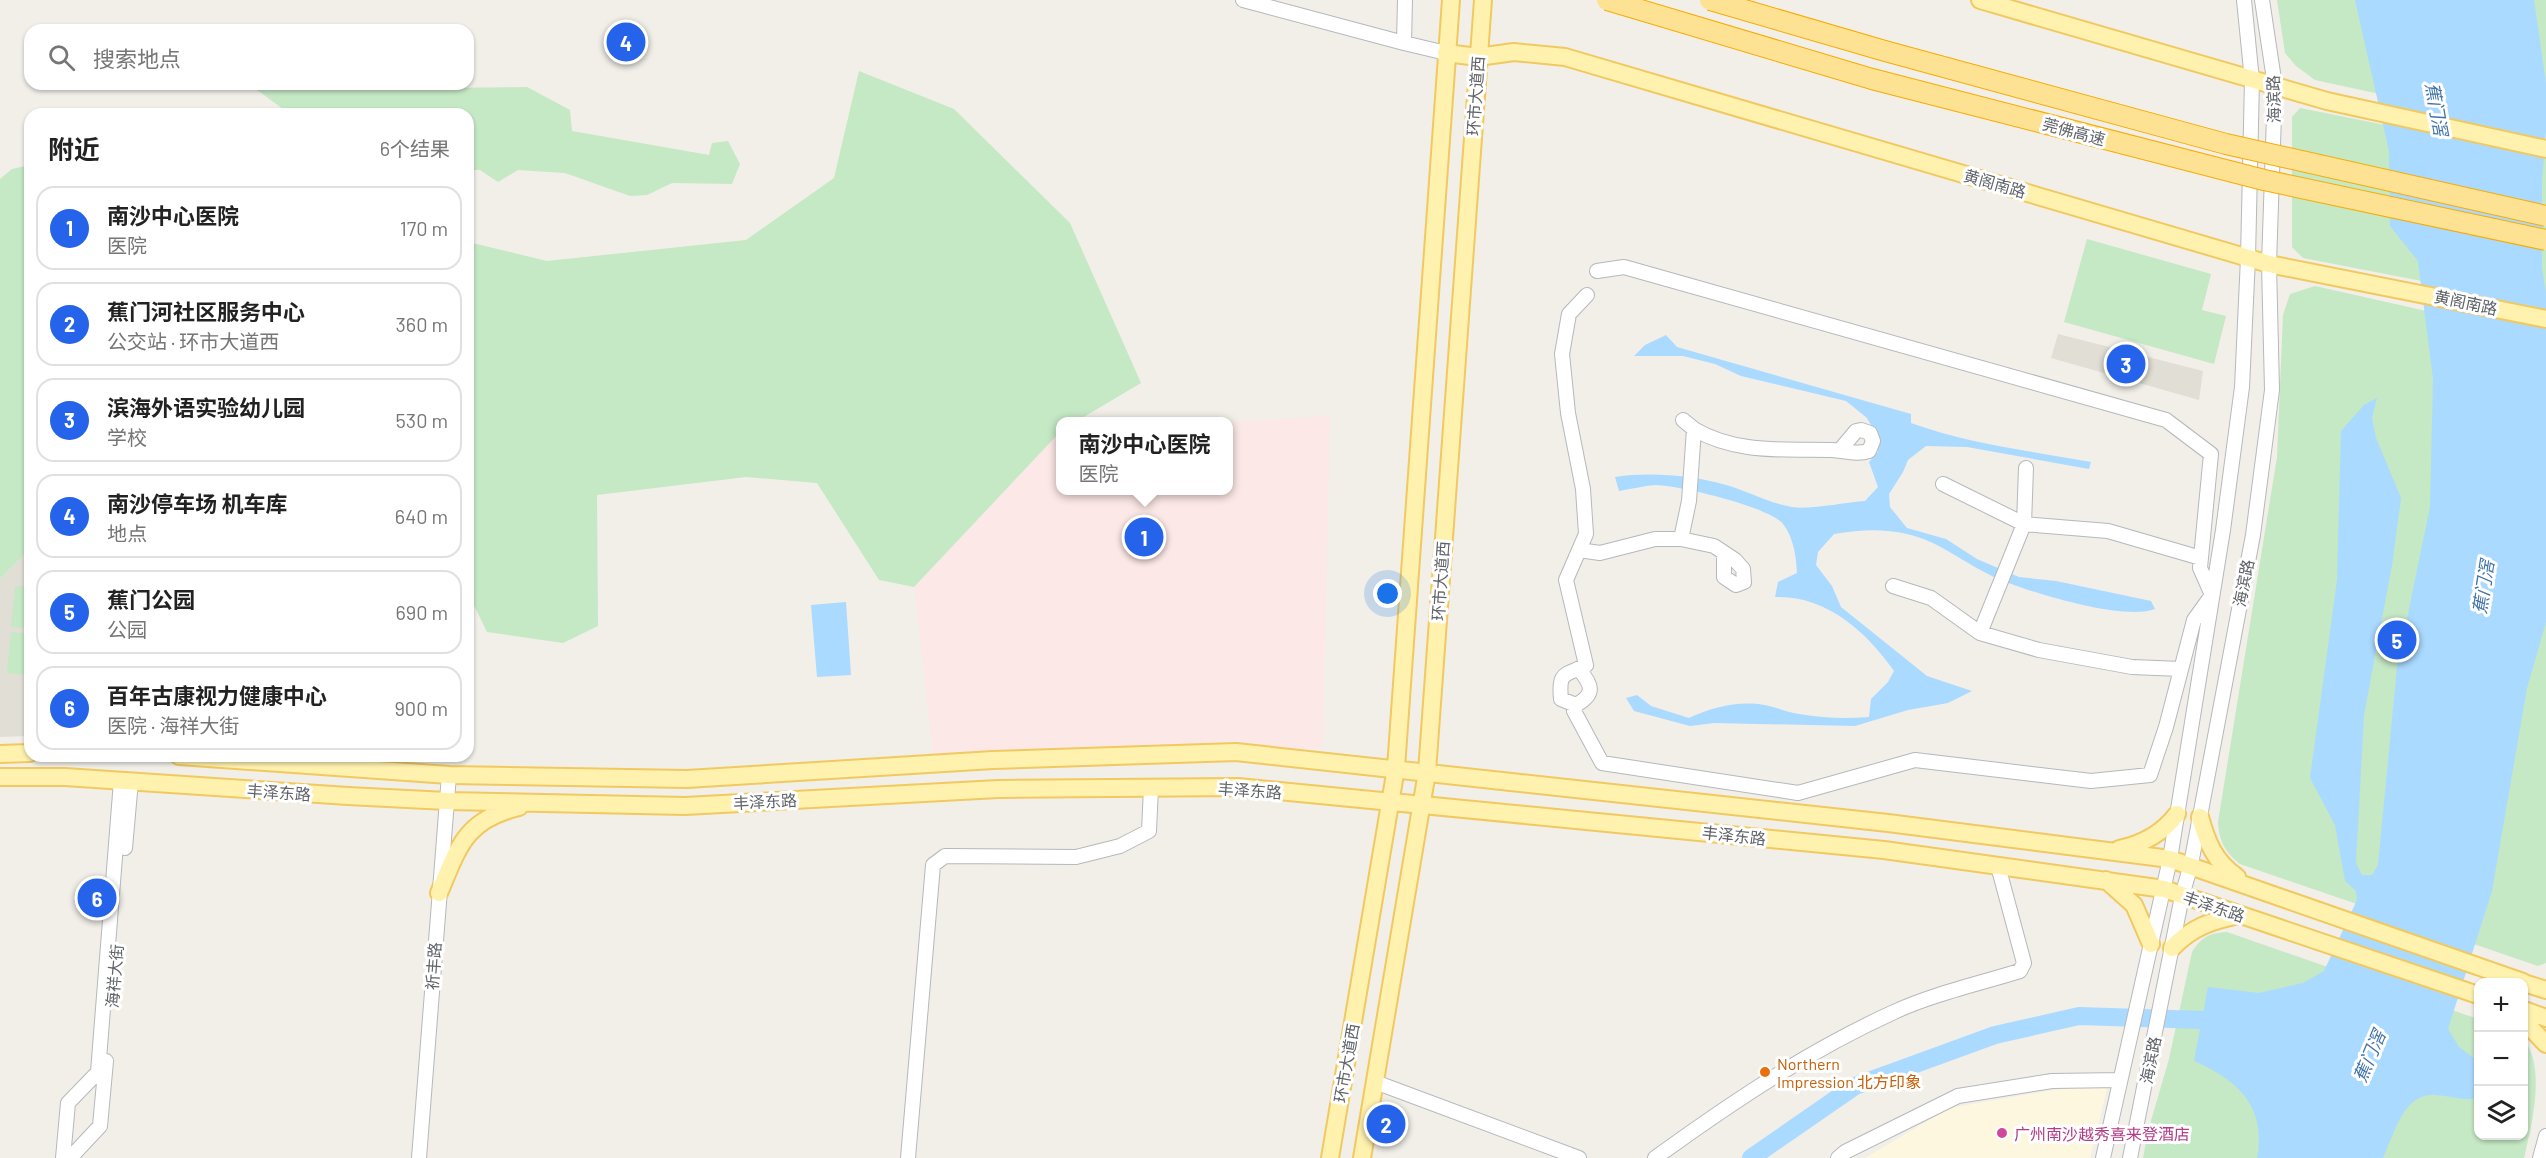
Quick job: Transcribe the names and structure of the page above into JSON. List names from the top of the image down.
{
  "streets": {
    "highway": ["莞佛高速"],
    "main road": ["环市大道西", "黄阁南路", "丰泽东路"],
    "street": ["海滨路", "祈丰路", "海祥大街"]
  },
  "crossings": [
    ["环市大道西", "黄阁南路"],
    ["环市大道西", "丰泽东路"],
    ["海滨路", "黄阁南路"],
    ["海滨路", "丰泽东路"],
    ["丰泽东路", "祈丰路"],
    ["丰泽东路", "海祥大街"]
  ],
  "water": ["蕉门滘"],
  "places": ["Northern Impression 北方印象", "广州南沙越秀喜来登酒店"],
  "page": {
    "pins": [
      "4",
      "3",
      "1",
      "5",
      "6",
      "2"
    ],
    "search": "搜索地点",
    "heading": ["附近", "6个结果"],
    "list": [
      {
        "mark": "1",
        "name": "南沙中心医院",
        "note": "医院",
        "value": "170 m"
      },
      {
        "mark": "2",
        "name": "蕉门河社区服务中心",
        "note": "公交站 · 环市大道西",
        "value": "360 m"
      },
      {
        "mark": "3",
        "name": "滨海外语实验幼儿园",
        "note": "学校",
        "value": "530 m"
      },
      {
        "mark": "4",
        "name": "南沙停车场 机车库",
        "note": "地点",
        "value": "640 m"
      },
      {
        "mark": "5",
        "name": "蕉门公园",
        "note": "公园",
        "value": "690 m"
      },
      {
        "mark": "6",
        "name": "百年古康视力健康中心",
        "note": "医院 · 海祥大街",
        "value": "900 m"
      }
    ],
    "popup": ["南沙中心医院", "医院"],
    "map_buttons": ["+", "−"]
  }
}
